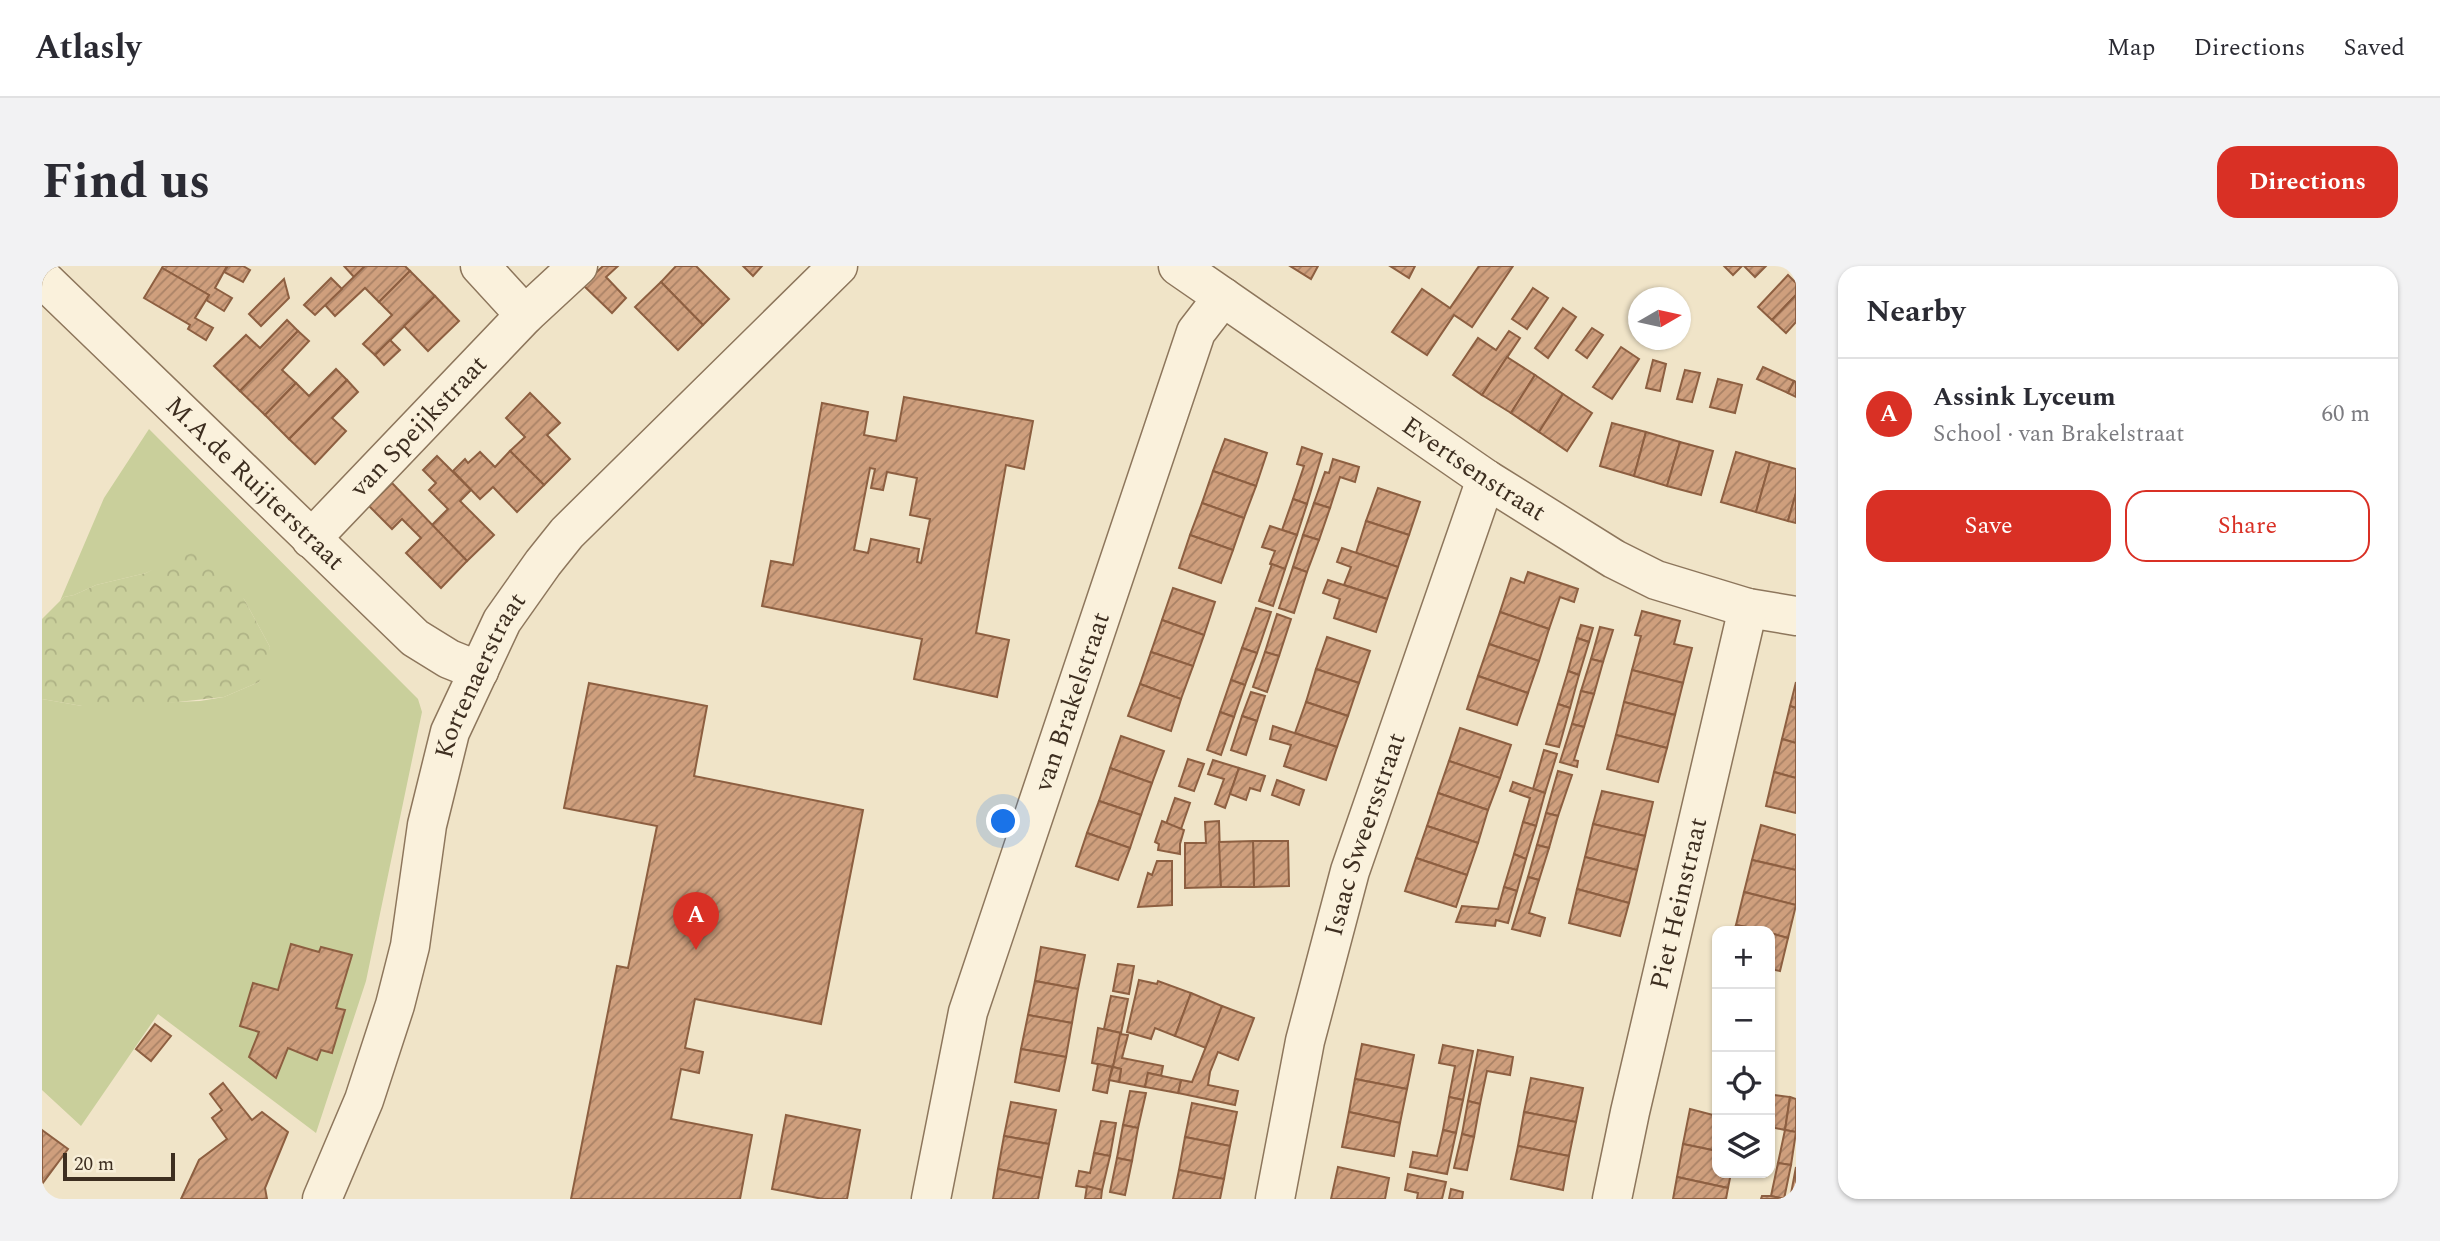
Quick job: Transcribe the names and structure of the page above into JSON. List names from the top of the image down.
{
  "streets": {
    "street": [
      "van Speijkstraat",
      "Evertsenstraat",
      "M.A.de Ruijterstraat",
      "Kortenaerstraat",
      "van Brakelstraat",
      "Isaac Sweersstraat",
      "Piet Heinstraat"
    ]
  },
  "crossings": [
    ["van Speijkstraat", "M.A.de Ruijterstraat"],
    ["Evertsenstraat", "van Brakelstraat"],
    ["Evertsenstraat", "Isaac Sweersstraat"],
    ["Evertsenstraat", "Piet Heinstraat"],
    ["M.A.de Ruijterstraat", "Kortenaerstraat"]
  ],
  "scale_bar": "20 m",
  "north": "right",
  "page": {
    "header": "Atlasly",
    "nav": ["Map", "Directions", "Saved"],
    "title": "Find us",
    "buttons": [
      "Directions",
      ["Save", "Share"]
    ],
    "heading": "Nearby",
    "list": [
      {
        "mark": "A",
        "name": "Assink Lyceum",
        "note": "School · van Brakelstraat",
        "value": "60 m"
      }
    ],
    "pins": "A",
    "map_buttons": ["+", "−"],
    "scale": "20 m"
  }
}
